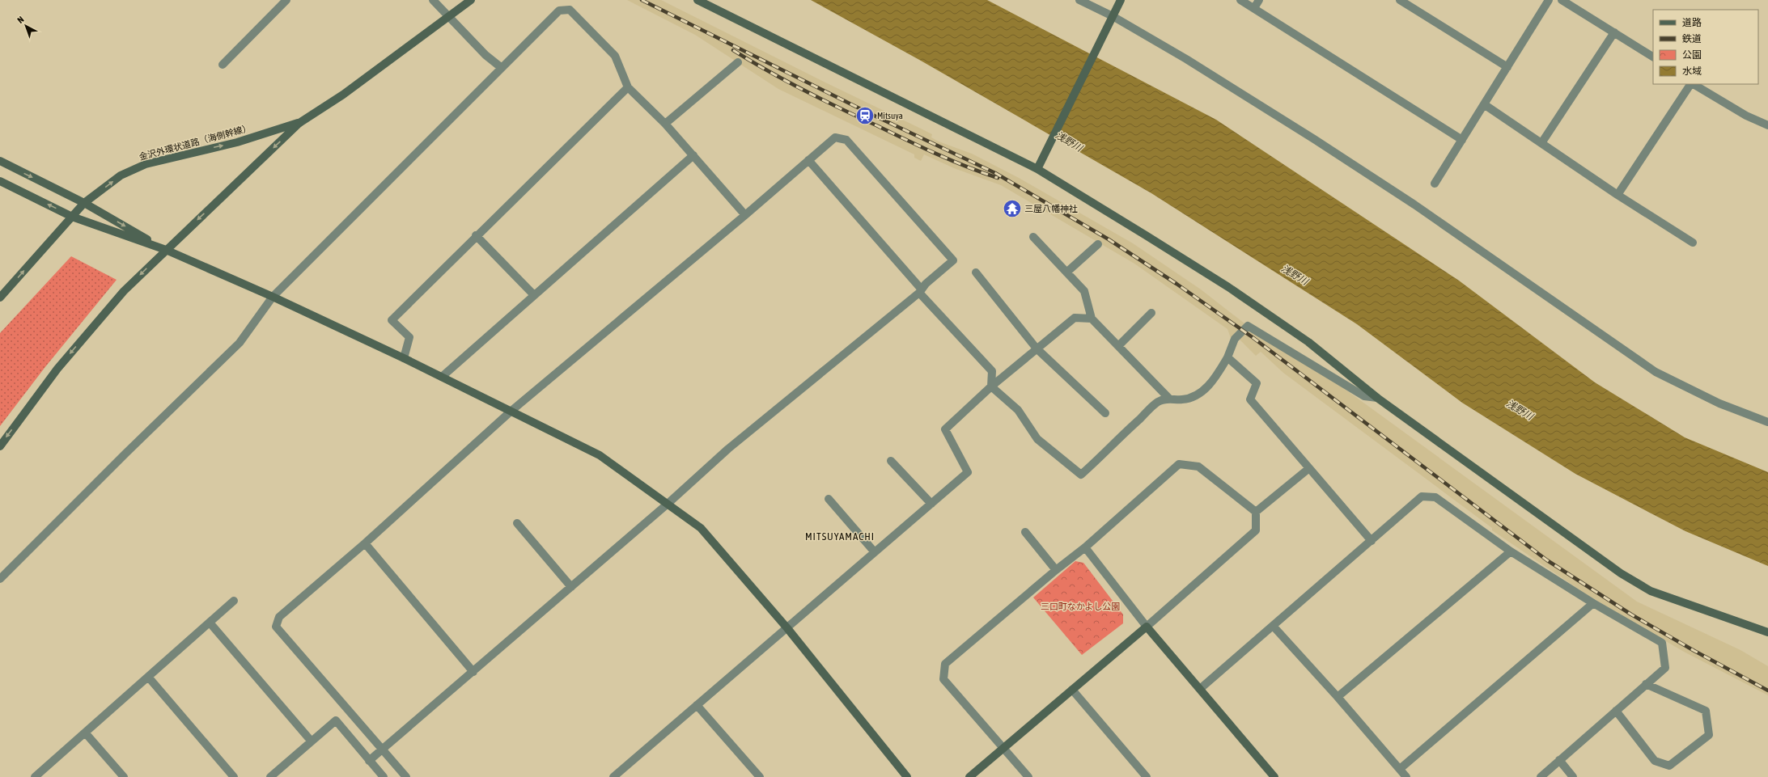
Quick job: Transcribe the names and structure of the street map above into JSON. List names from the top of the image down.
{
  "streets": {
    "street": ["金沢外環状道路（海側幹線）"]
  },
  "districts": ["MITSUYAMACHI"],
  "water": ["浅野川"],
  "parks": ["三口町なかよし公園"],
  "places": {
    "station": ["Mitsuya"],
    "temple": ["三屋八幡神社"]
  },
  "legend": [
    "道路",
    "鉄道",
    "公園",
    "水域"
  ],
  "north": "top left"
}
